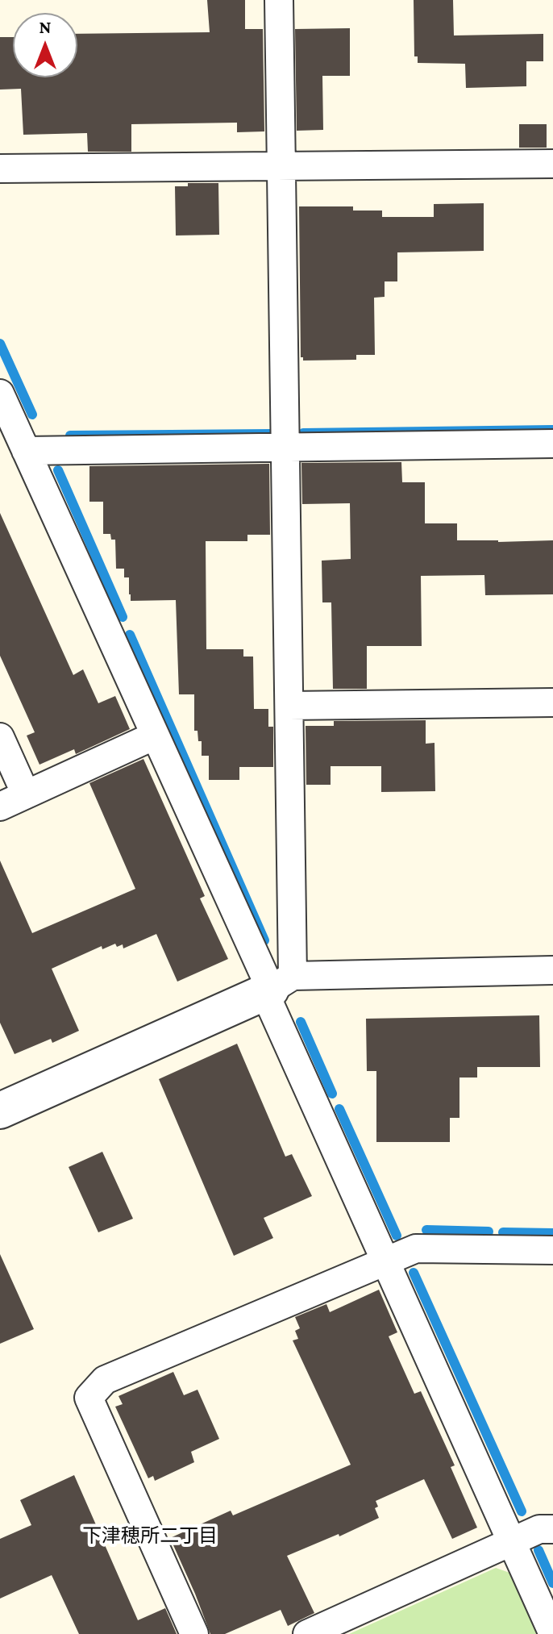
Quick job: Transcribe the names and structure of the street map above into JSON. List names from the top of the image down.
{
  "districts": ["下津穂所二丁目"],
  "north": "top"
}
